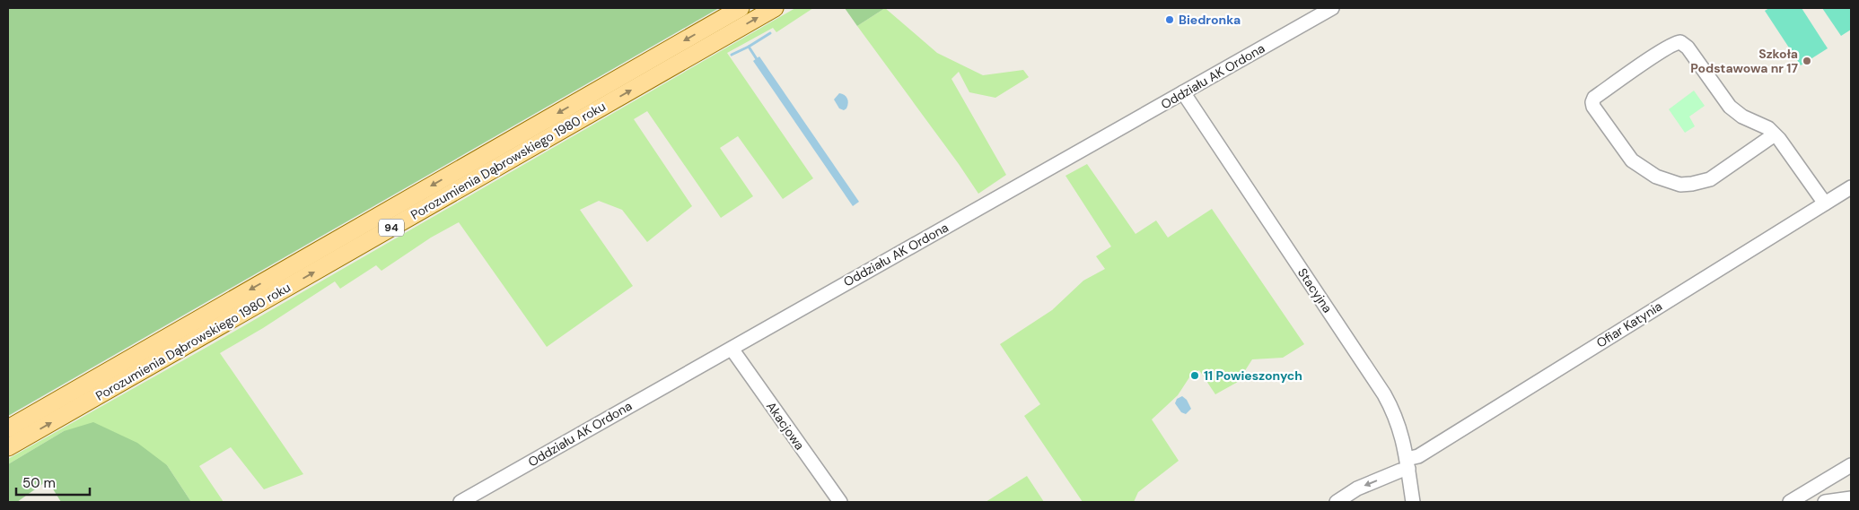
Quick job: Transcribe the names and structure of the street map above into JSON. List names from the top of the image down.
{
  "streets": {
    "main road": ["Porozumienia Dąbrowskiego 1980 roku", "94"],
    "street": [
      "Oddziału AK Ordona",
      "Stacyjna",
      "Ofiar Katynia",
      "Akacjowa"
    ]
  },
  "crossings": [
    ["Oddziału AK Ordona", "Stacyjna"],
    ["Oddziału AK Ordona", "Akacjowa"],
    ["Stacyjna", "Ofiar Katynia"]
  ],
  "places": ["Biedronka", "Szkoła Podstawowa nr 17", "11 Powieszonych"],
  "scale_bar": "50 m"
}
